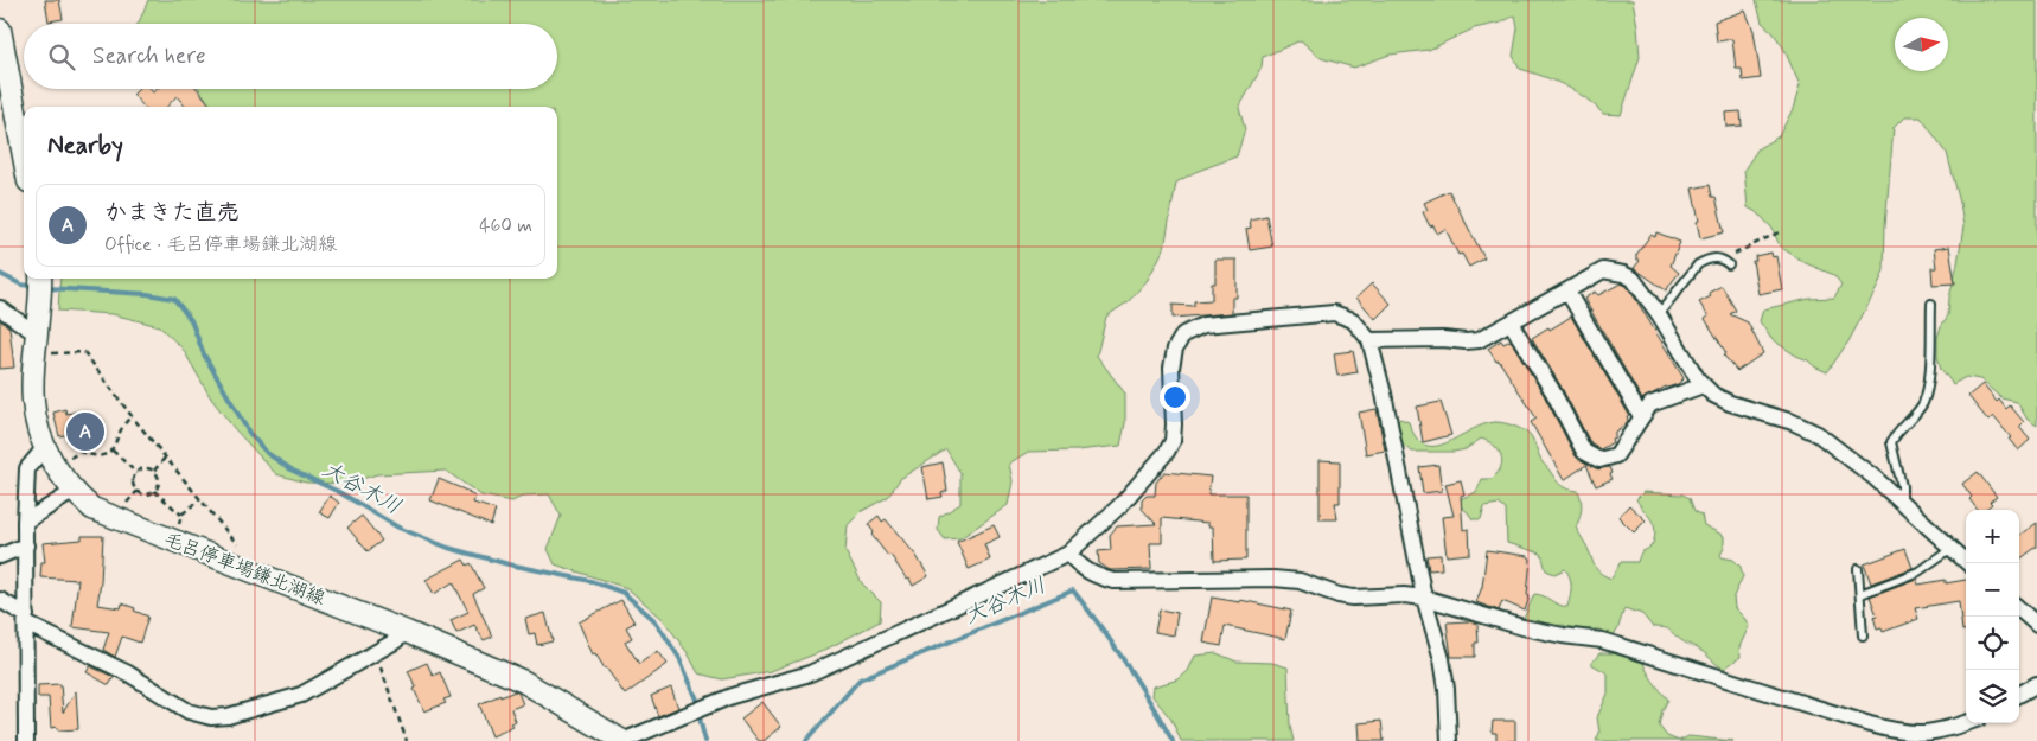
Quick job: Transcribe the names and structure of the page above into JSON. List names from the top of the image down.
{
  "streets": {
    "main road": ["毛呂停車場鎌北湖線"]
  },
  "water": ["大谷木川"],
  "north": "right",
  "page": {
    "search": "Search here",
    "heading": "Nearby",
    "list": [
      {
        "mark": "A",
        "name": "かまきた直売",
        "note": "Office · 毛呂停車場鎌北湖線",
        "value": "460 m"
      }
    ],
    "pins": "A",
    "map_buttons": ["+", "−"]
  }
}
